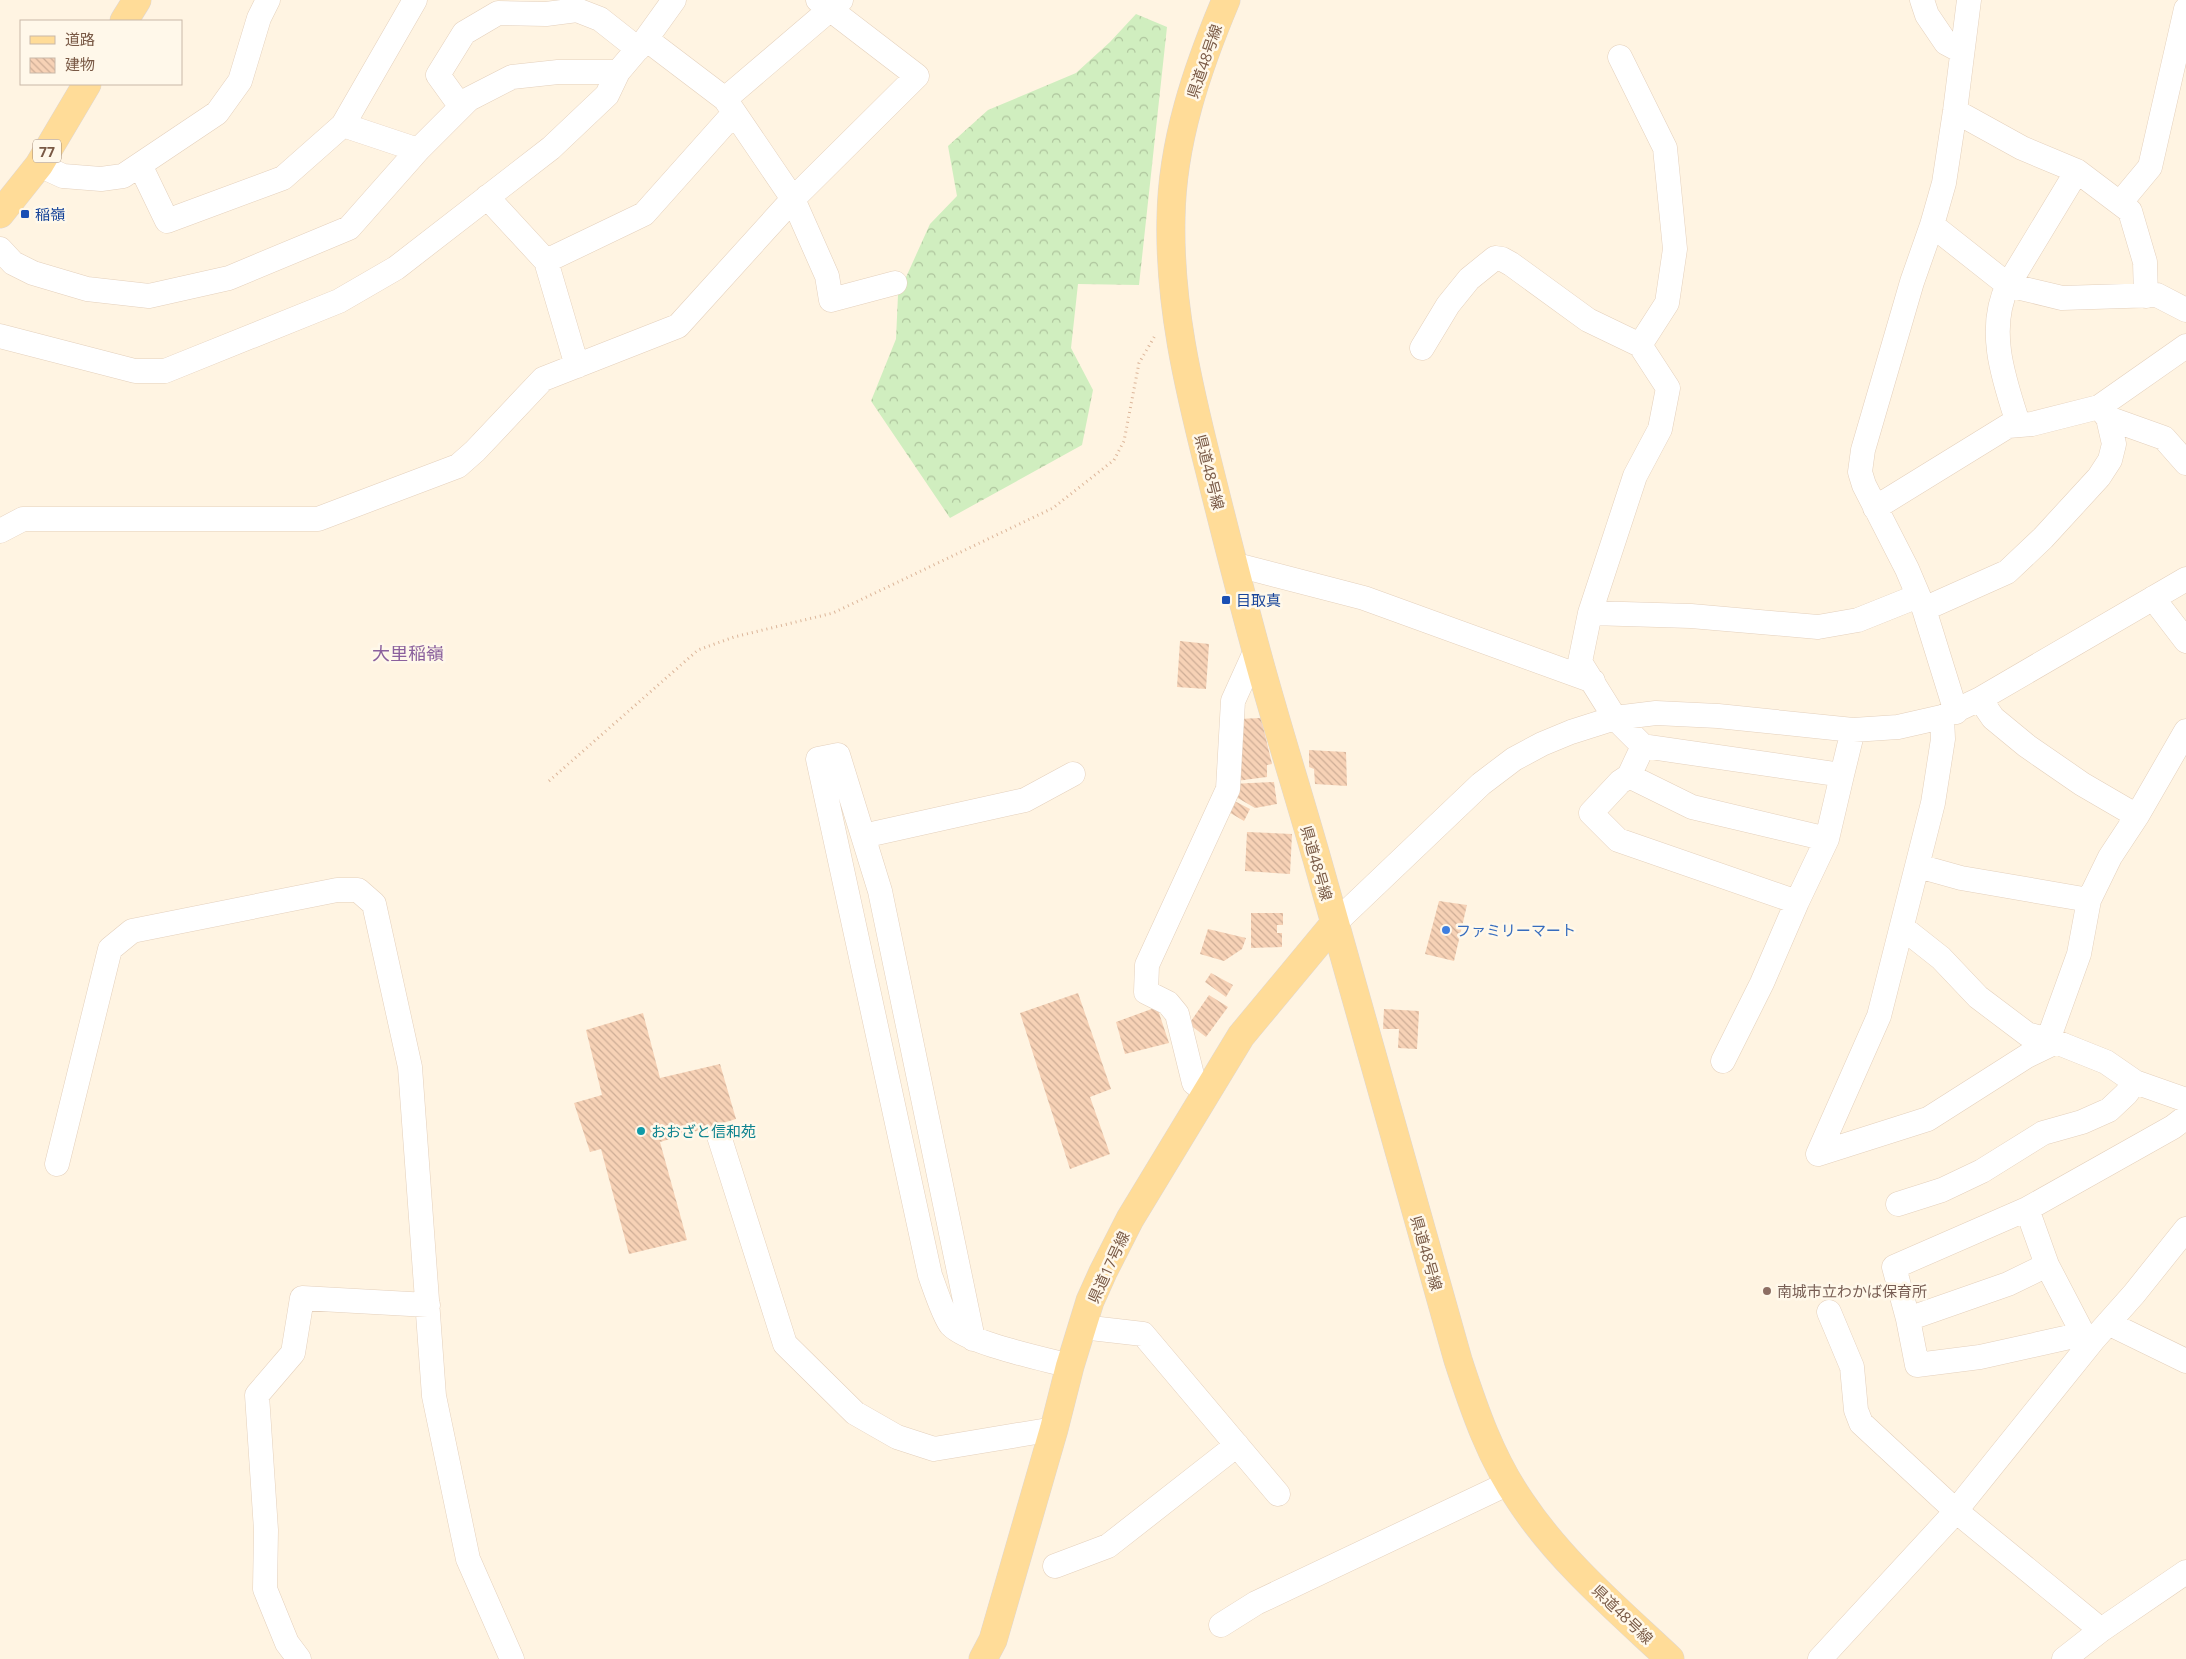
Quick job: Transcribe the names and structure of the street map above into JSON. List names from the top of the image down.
{
  "streets": {
    "main road": ["県道48号線", "77", "県道17号線"]
  },
  "crossings": [
    ["県道48号線", "県道17号線"]
  ],
  "districts": ["大里稲嶺"],
  "places": {
    "transit": ["稲嶺", "目取真"],
    "other": ["ファミリーマート", "おおざと信和苑", "南城市立わかば保育所"]
  },
  "legend": ["道路", "建物"]
}
